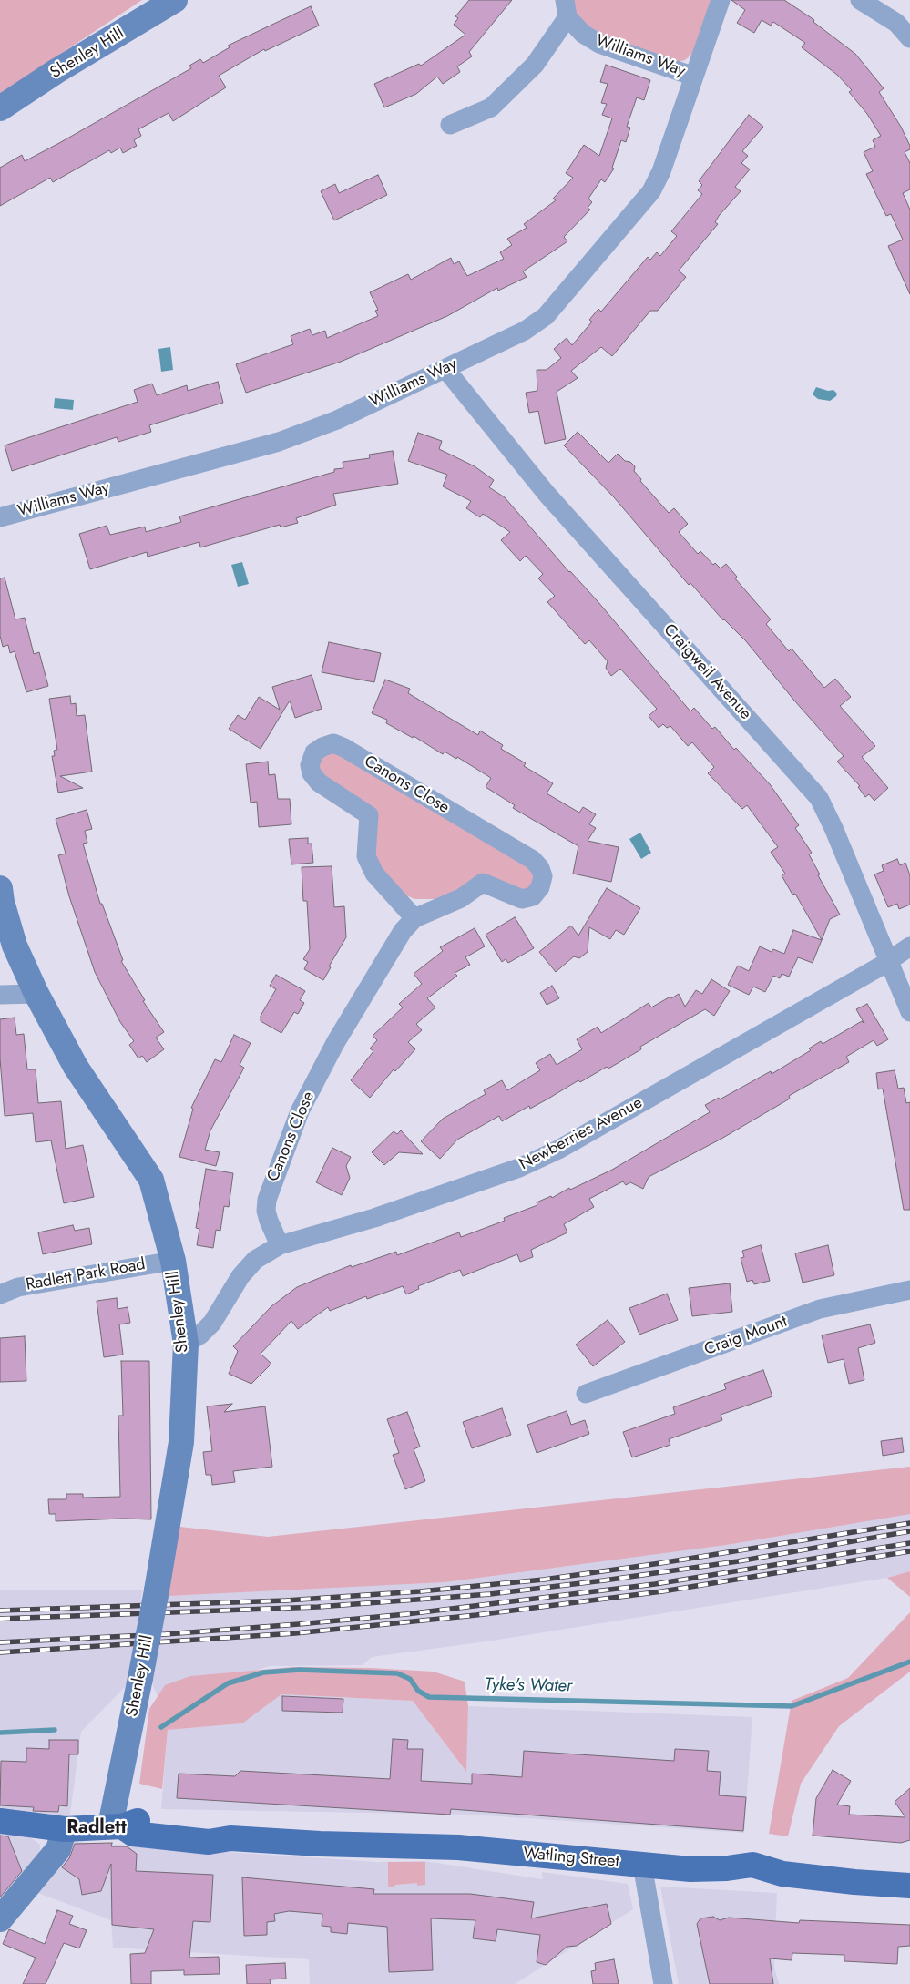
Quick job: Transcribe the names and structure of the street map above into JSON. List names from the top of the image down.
{
  "streets": {
    "main road": ["Watling Street"],
    "street": [
      "Shenley Hill",
      "Williams Way",
      "Craigweil Avenue",
      "Canons Close",
      "Newberries Avenue",
      "Radlett Park Road",
      "Craig Mount"
    ]
  },
  "crossings": [
    ["Shenley Hill", "Newberries Avenue"],
    ["Shenley Hill", "Radlett Park Road"],
    ["Shenley Hill", "Watling Street"],
    ["Williams Way", "Craigweil Avenue"],
    ["Craigweil Avenue", "Newberries Avenue"],
    ["Canons Close", "Newberries Avenue"]
  ],
  "districts": ["Radlett"],
  "water": ["Tyke's Water"]
}
